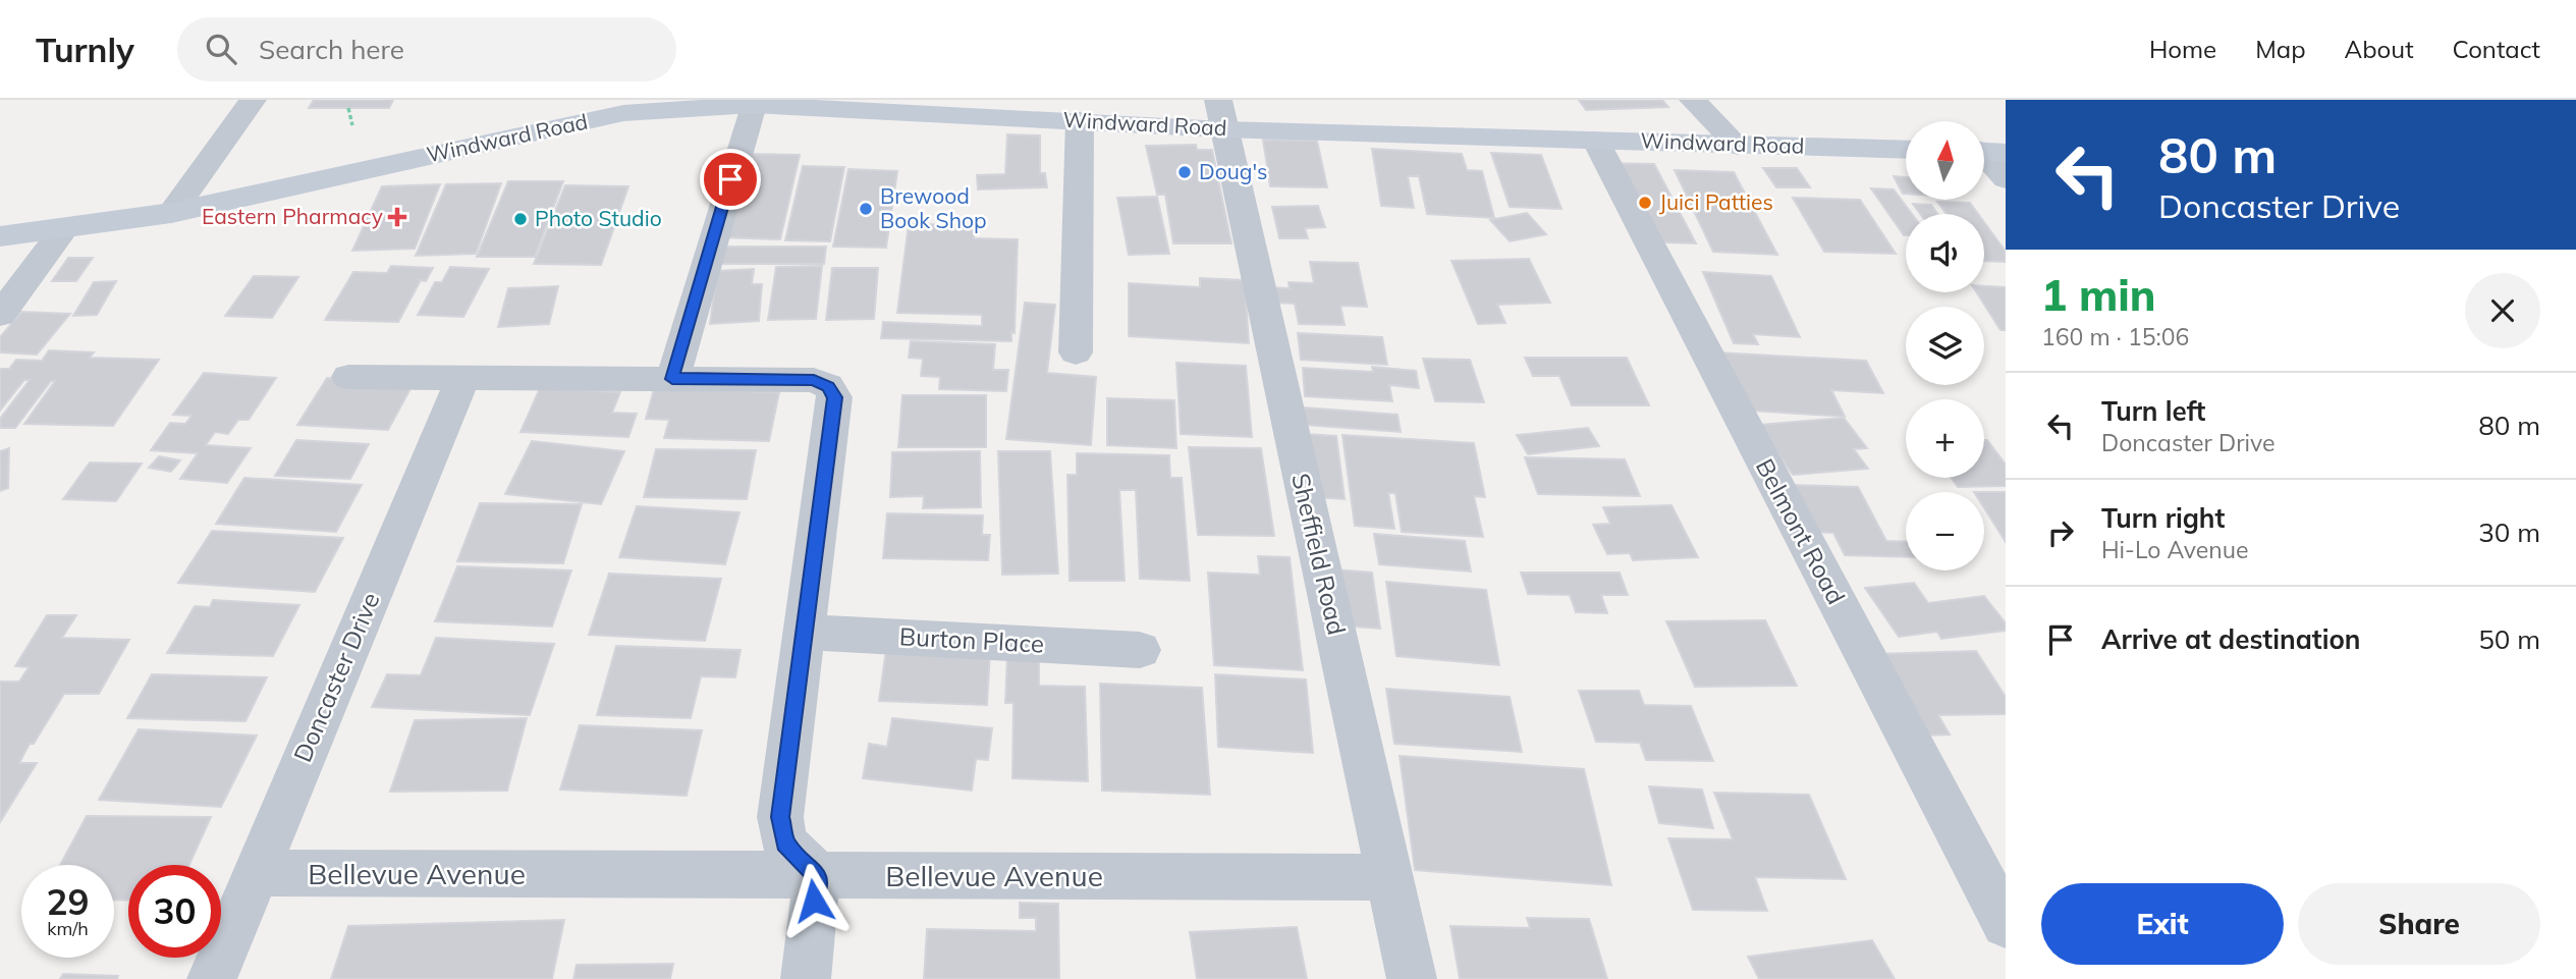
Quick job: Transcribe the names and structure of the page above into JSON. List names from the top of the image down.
{
  "streets": {
    "main road": ["Windward Road"],
    "street": [
      "Belmont Road",
      "Sheffield Road",
      "Burton Place",
      "Doncaster Drive",
      "Bellevue Avenue"
    ]
  },
  "crossings": [
    ["Windward Road", "Belmont Road"],
    ["Windward Road", "Sheffield Road"],
    ["Sheffield Road", "Bellevue Avenue"],
    ["Doncaster Drive", "Bellevue Avenue"]
  ],
  "places": {
    "other": [
      "Doug's",
      "Juici Patties",
      "Brewood Book Shop",
      "Photo Studio"
    ],
    "health": ["Eastern Pharmacy"]
  },
  "north": "top",
  "page": {
    "header": "Turnly",
    "search": "Search here",
    "nav": [
      "Home",
      "Map",
      "About",
      "Contact"
    ],
    "turn": ["80 m", "Doncaster Drive"],
    "map_buttons": ["+", "−"],
    "heading": ["1 min", "160 m · 15:06"],
    "list": [
      {
        "name": "Turn left",
        "note": "Doncaster Drive",
        "value": "80 m"
      },
      {
        "name": "Turn right",
        "note": "Hi-Lo Avenue",
        "value": "30 m"
      },
      {
        "name": "Arrive at destination",
        "value": "50 m"
      }
    ],
    "speed": "29 km/h",
    "limit": "30",
    "buttons": ["Exit", "Share"]
  }
}
